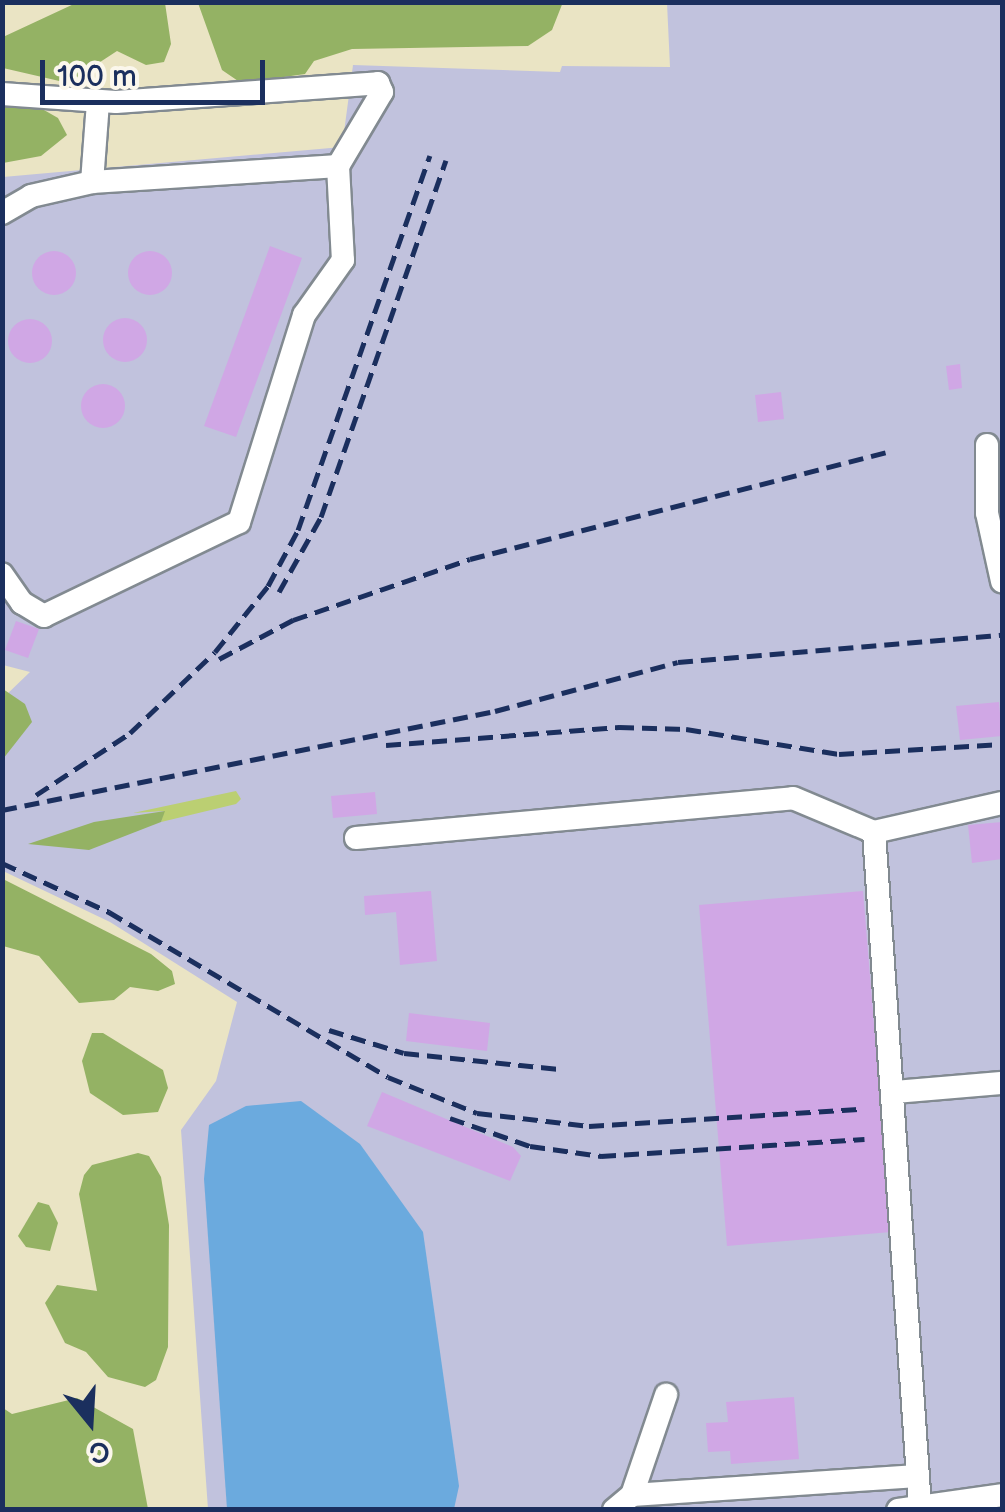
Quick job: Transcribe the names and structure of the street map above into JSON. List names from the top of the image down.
{
  "scale_bar": "100 m",
  "north": "bottom"
}
